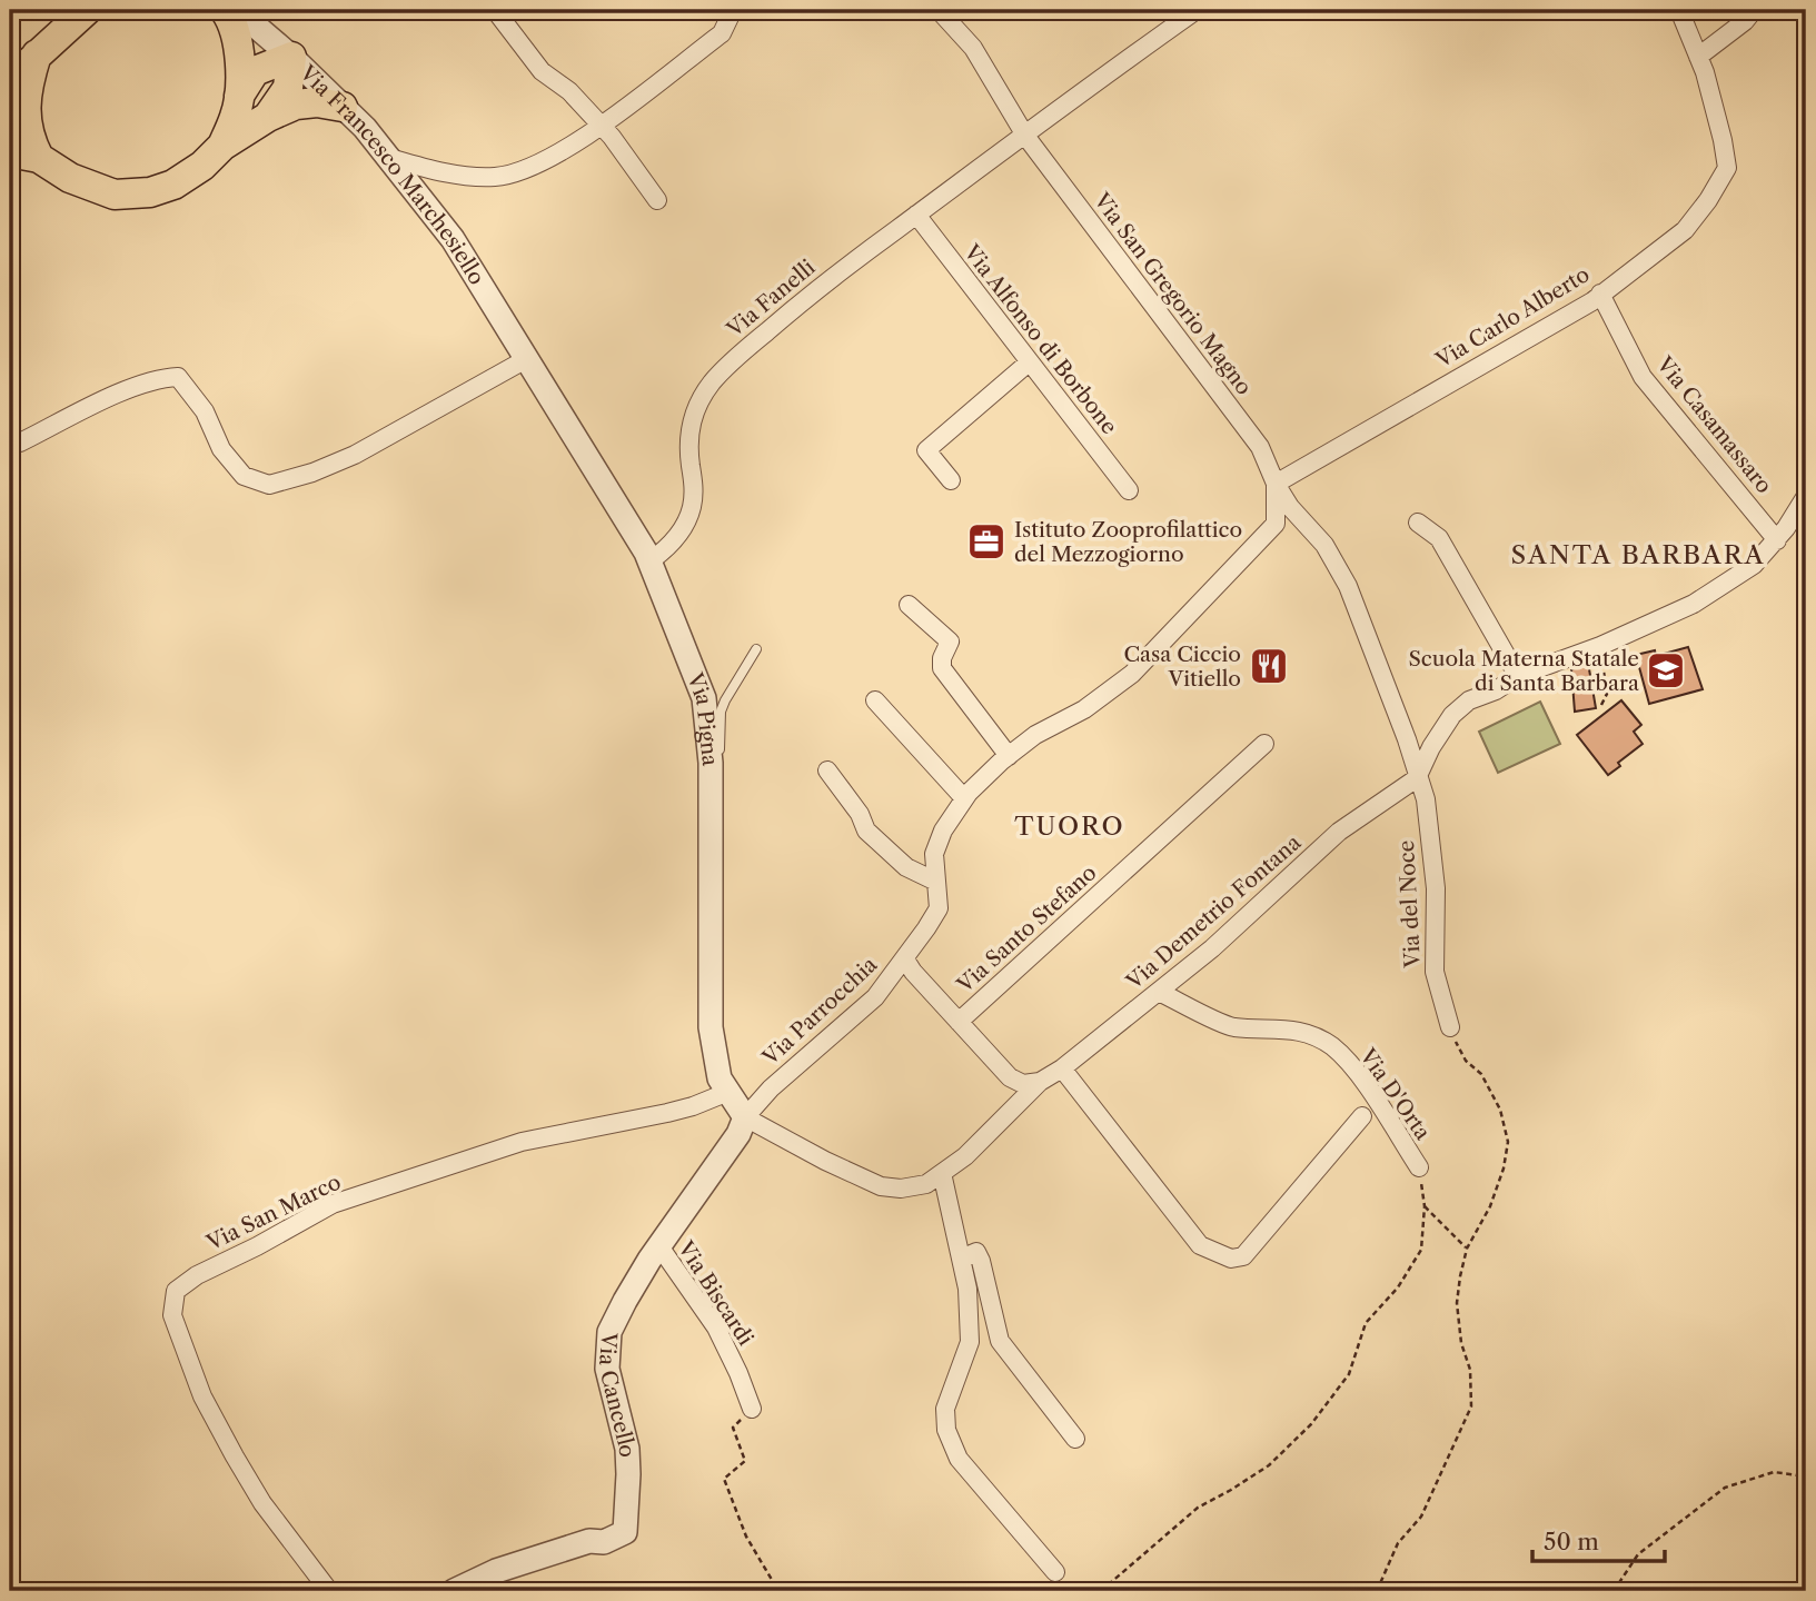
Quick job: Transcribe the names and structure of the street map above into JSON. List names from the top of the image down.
{
  "streets": {
    "street": [
      "Via Francesco Marchesiello",
      "Via San Gregorio Magno",
      "Via Fanelli",
      "Via Carlo Alberto",
      "Via Alfonso di Borbone",
      "Via Casamassaro",
      "Via Pigna",
      "Via del Noce",
      "Via Demetrio Fontana",
      "Via Santo Stefano",
      "Via Parrocchia",
      "Via D'Orta",
      "Via San Marco",
      "Via Biscardi",
      "Via Cancello"
    ]
  },
  "crossings": [
    ["Via Francesco Marchesiello", "Via Pigna"],
    ["Via San Gregorio Magno", "Via Fanelli"],
    ["Via San Gregorio Magno", "Via Carlo Alberto"],
    ["Via San Gregorio Magno", "Via del Noce"],
    ["Via San Gregorio Magno", "Via Parrocchia"],
    ["Via Fanelli", "Via Alfonso di Borbone"],
    ["Via Fanelli", "Via Pigna"],
    ["Via Carlo Alberto", "Via Casamassaro"],
    ["Via Carlo Alberto", "Via del Noce"],
    ["Via Carlo Alberto", "Via Parrocchia"],
    ["Via Pigna", "Via Demetrio Fontana"],
    ["Via Pigna", "Via Parrocchia"],
    ["Via Pigna", "Via San Marco"],
    ["Via Pigna", "Via Cancello"],
    ["Via del Noce", "Via Demetrio Fontana"],
    ["Via del Noce", "Via Parrocchia"],
    ["Via Demetrio Fontana", "Via Parrocchia"],
    ["Via Demetrio Fontana", "Via D'Orta"],
    ["Via Demetrio Fontana", "Via Cancello"],
    ["Via Parrocchia", "Via Cancello"],
    ["Via Biscardi", "Via Cancello"]
  ],
  "districts": ["SANTA BARBARA", "TUORO"],
  "places": {
    "office": ["Istituto Zooprofilattico del Mezzogiorno"],
    "restaurant": ["Casa Ciccio Vitiello"],
    "school or university": ["Scuola Materna Statale di Santa Barbara"]
  },
  "scale_bar": "50 m"
}
